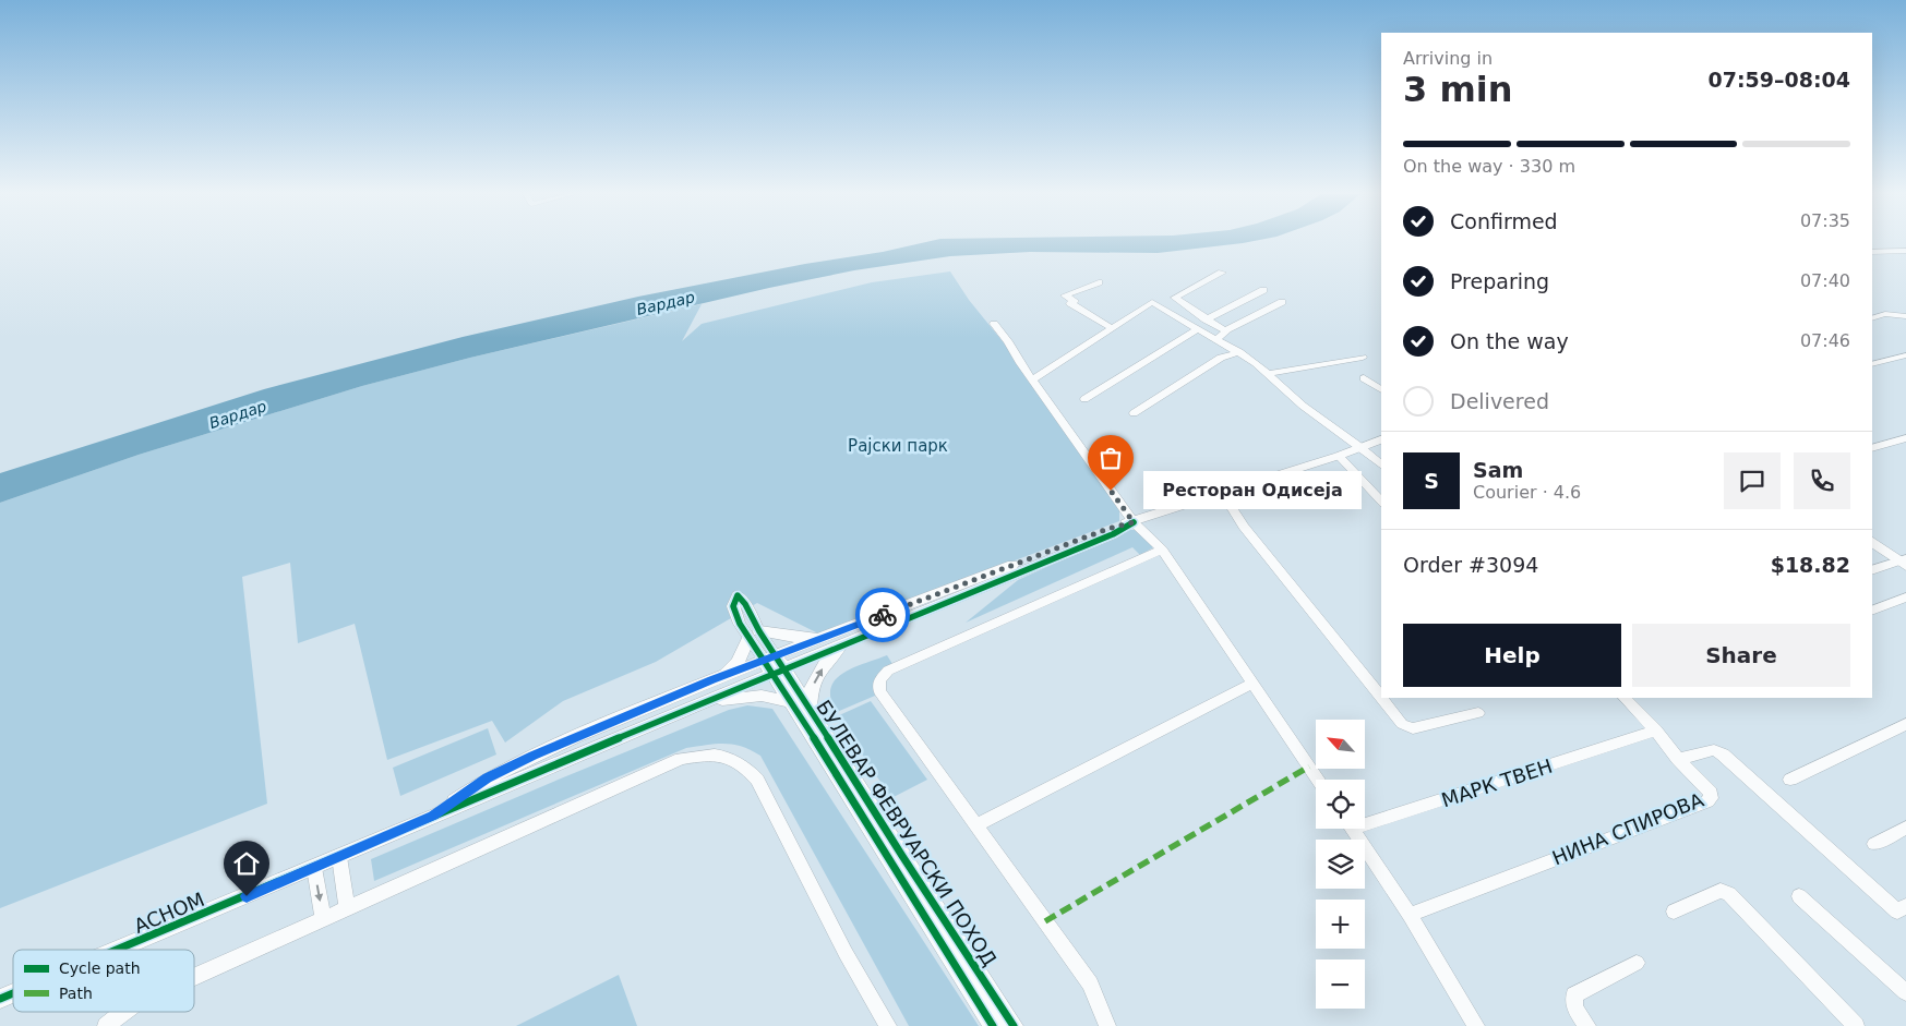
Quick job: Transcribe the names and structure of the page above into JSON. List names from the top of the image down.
{
  "streets": {
    "street": [
      "МАРК ТВЕН",
      "НИНА СПИРОВА",
      "БУЛЕВАР ФЕВРУАРСКИ ПОХОД",
      "АСНОМ"
    ]
  },
  "crossings": [
    ["БУЛЕВАР ФЕВРУАРСКИ ПОХОД", "АСНОМ"]
  ],
  "water": ["Вардар"],
  "parks": ["Рајски парк"],
  "places": ["Ресторан Одисеја"],
  "legend": ["Cycle path", "Path"],
  "north": "top left",
  "page": {
    "heading": ["3 min", "Arriving in", "07:59–08:04"],
    "panel": [
      "Sam",
      "Courier · 4.6",
      "Order #3094",
      "$18.82"
    ],
    "bar": "On the way · 330 m",
    "list": [
      ["Confirmed", "07:35"],
      ["Preparing", "07:40"],
      ["On the way", "07:46"],
      "Delivered"
    ],
    "round": "S",
    "bubble": "Ресторан Одисеја",
    "buttons": ["Help", "Share"],
    "map_buttons": ["+", "−"]
  }
}
